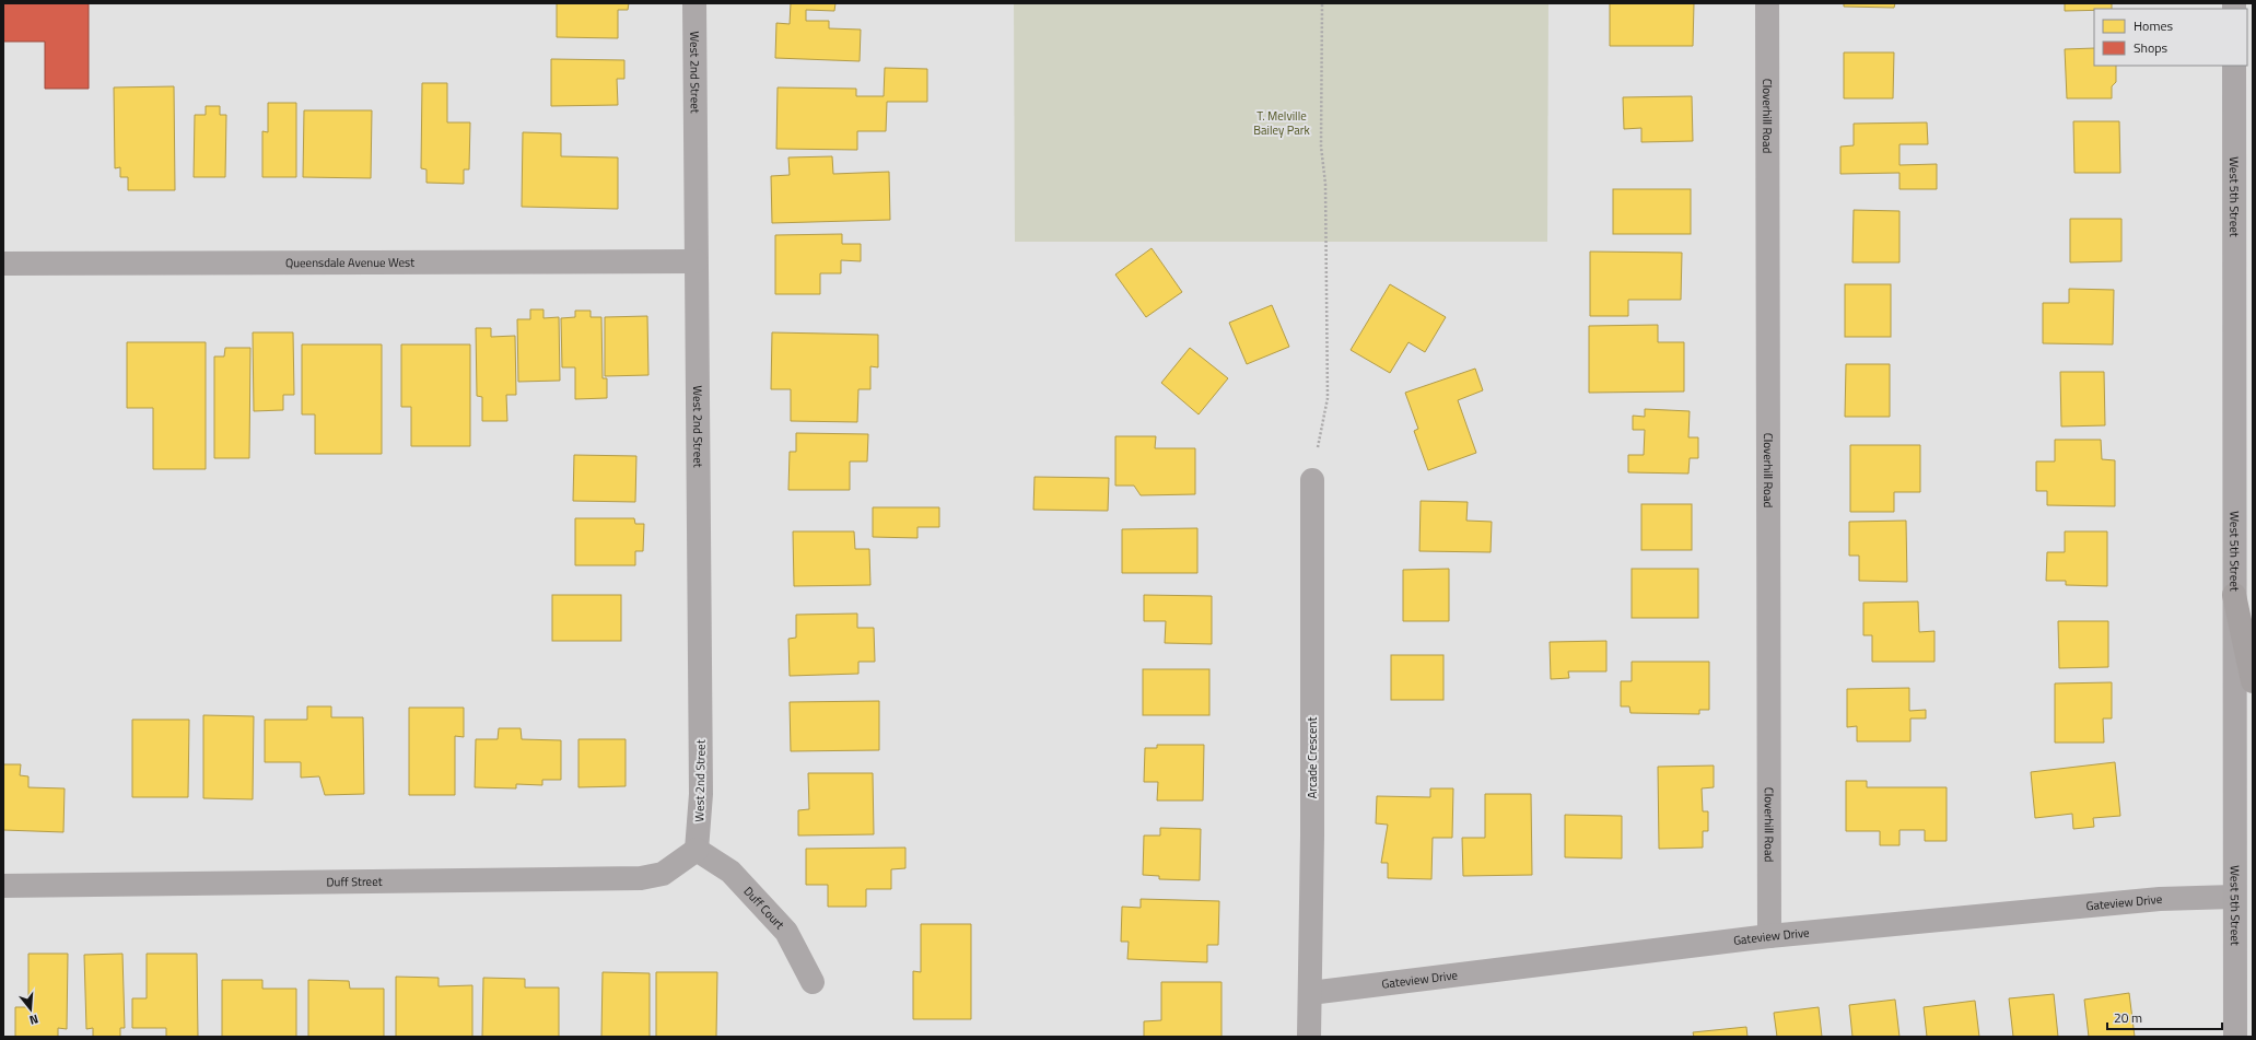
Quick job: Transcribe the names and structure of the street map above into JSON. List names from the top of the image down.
{
  "streets": {
    "main road": ["West 5th Street"],
    "street": [
      "West 2nd Street",
      "Cloverhill Road",
      "Queensdale Avenue West",
      "Arcade Crescent",
      "Duff Street",
      "Gateview Drive",
      "Duff Court"
    ]
  },
  "crossings": [
    ["West 2nd Street", "Queensdale Avenue West"],
    ["West 2nd Street", "Duff Street"],
    ["West 2nd Street", "Duff Court"],
    ["Cloverhill Road", "Gateview Drive"],
    ["West 5th Street", "Gateview Drive"],
    ["Arcade Crescent", "Gateview Drive"],
    ["Duff Street", "Duff Court"]
  ],
  "parks": ["T. Melville Bailey Park"],
  "legend": ["Homes", "Shops"],
  "scale_bar": "20 m",
  "north": "bottom"
}
